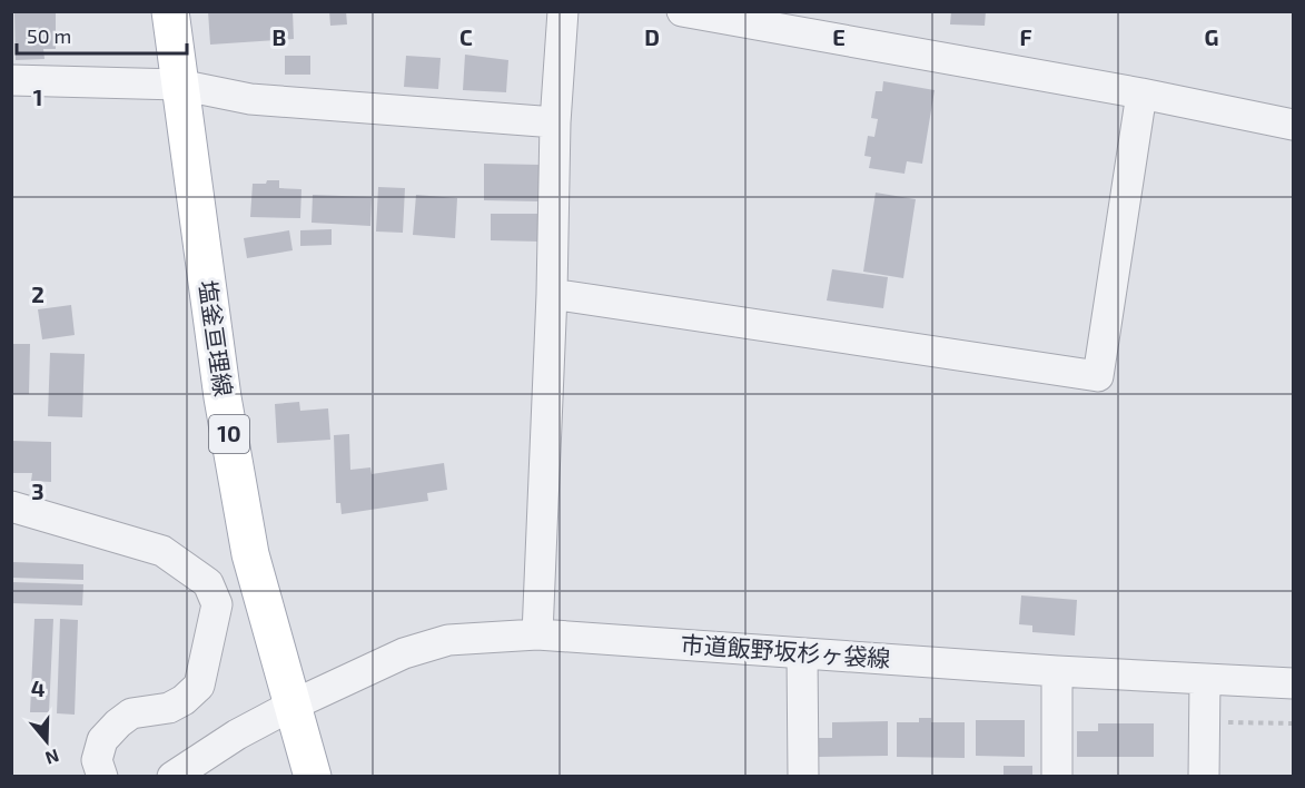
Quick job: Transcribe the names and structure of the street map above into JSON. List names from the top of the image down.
{
  "streets": {
    "main road": ["塩釜亘理線", "10"],
    "street": ["市道飯野坂杉ヶ袋線"]
  },
  "crossings": [
    ["塩釜亘理線", "市道飯野坂杉ヶ袋線"]
  ],
  "scale_bar": "50 m",
  "north": "bottom",
  "grid": {
    "columns": [
      "B",
      "C",
      "D",
      "E",
      "F",
      "G"
    ],
    "rows": [
      "1",
      "2",
      "3",
      "4"
    ]
  }
}
